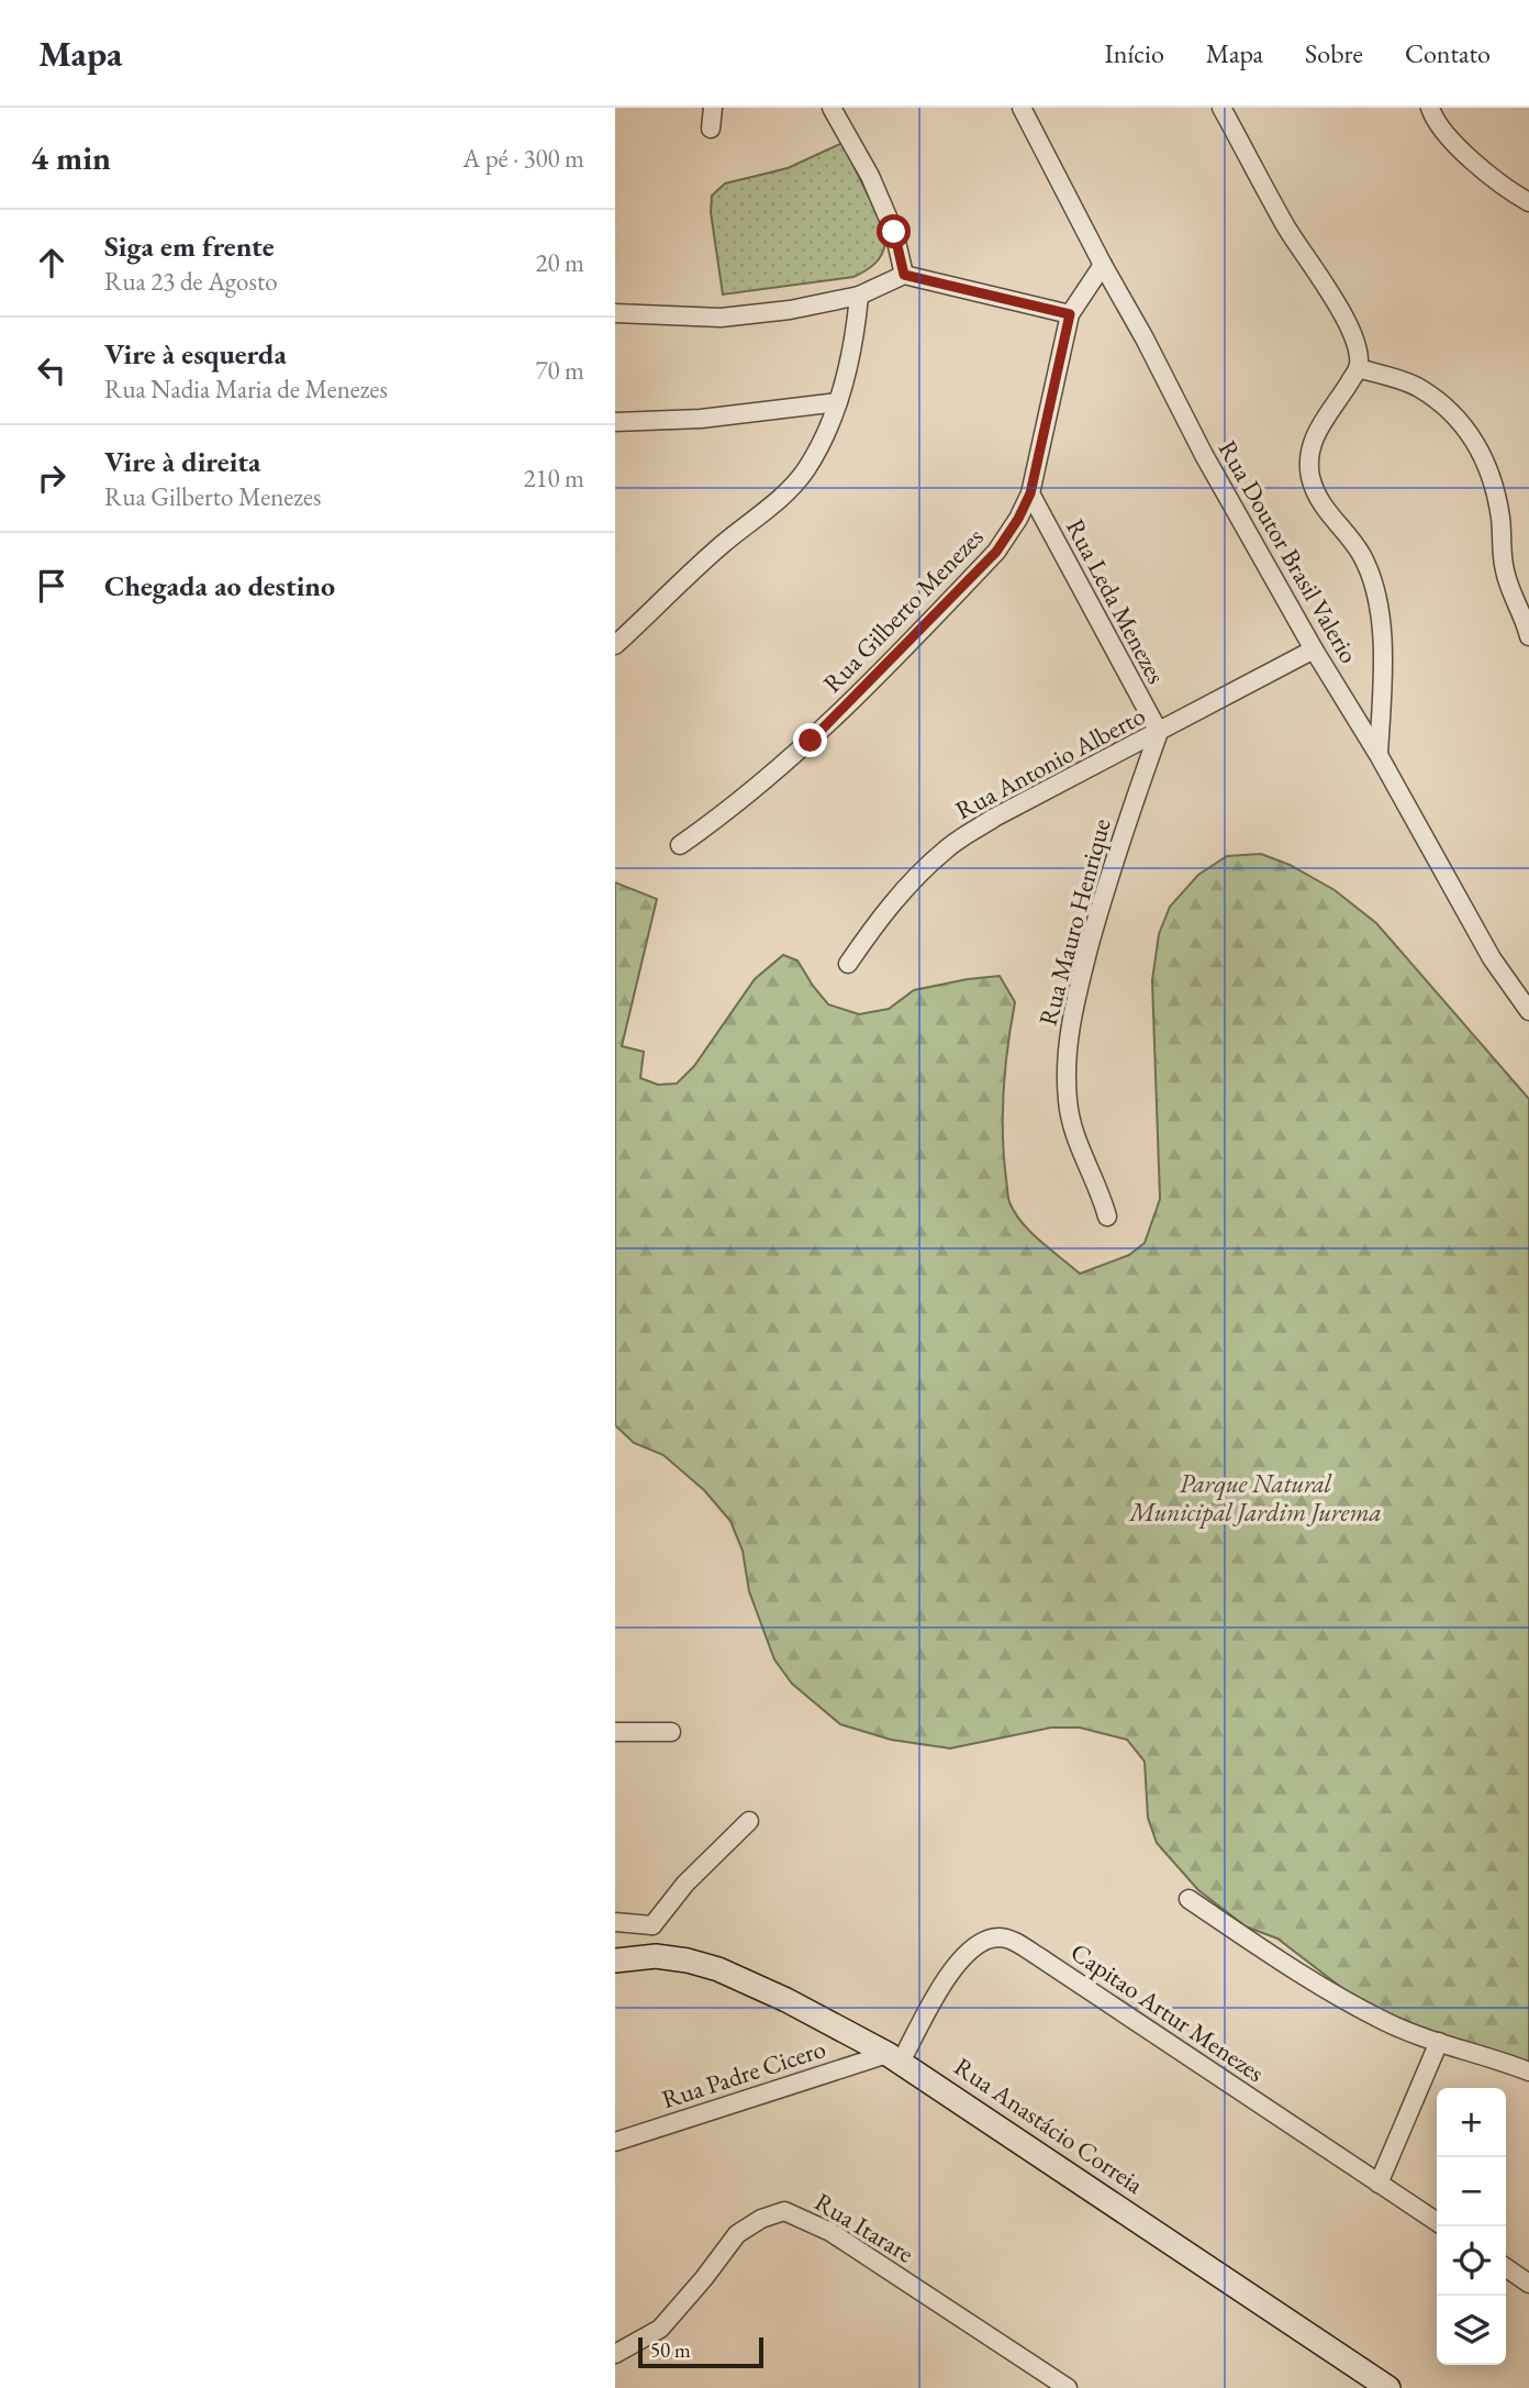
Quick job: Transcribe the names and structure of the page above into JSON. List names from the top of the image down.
{
  "streets": {
    "main road": ["Rua Anastácio Correia"],
    "street": [
      "Rua Doutor Brasil Valerio",
      "Rua Leda Menezes",
      "Rua Gilberto Menezes",
      "Rua Antonio Alberto",
      "Rua Mauro Henrique",
      "Capitao Artur Menezes",
      "Rua Padre Cicero",
      "Rua Itarare"
    ]
  },
  "crossings": [
    ["Rua Doutor Brasil Valerio", "Rua Gilberto Menezes"],
    ["Rua Doutor Brasil Valerio", "Rua Antonio Alberto"],
    ["Rua Leda Menezes", "Rua Gilberto Menezes"],
    ["Rua Leda Menezes", "Rua Antonio Alberto"],
    ["Rua Leda Menezes", "Rua Mauro Henrique"],
    ["Rua Antonio Alberto", "Rua Mauro Henrique"],
    ["Capitao Artur Menezes", "Rua Padre Cicero"],
    ["Capitao Artur Menezes", "Rua Anastácio Correia"],
    ["Rua Padre Cicero", "Rua Anastácio Correia"]
  ],
  "parks": ["Parque Natural Municipal Jardim Jurema"],
  "scale_bar": "50 m",
  "page": {
    "header": "Mapa",
    "nav": [
      "Início",
      "Mapa",
      "Sobre",
      "Contato"
    ],
    "heading": ["4 min", "A pé · 300 m"],
    "list": [
      ["Siga em frente", "Rua 23 de Agosto", "20 m"],
      ["Vire à esquerda", "Rua Nadia Maria de Menezes", "70 m"],
      ["Vire à direita", "Rua Gilberto Menezes", "210 m"],
      "Chegada ao destino"
    ],
    "map_buttons": ["+", "−"],
    "scale": "50 m"
  }
}
